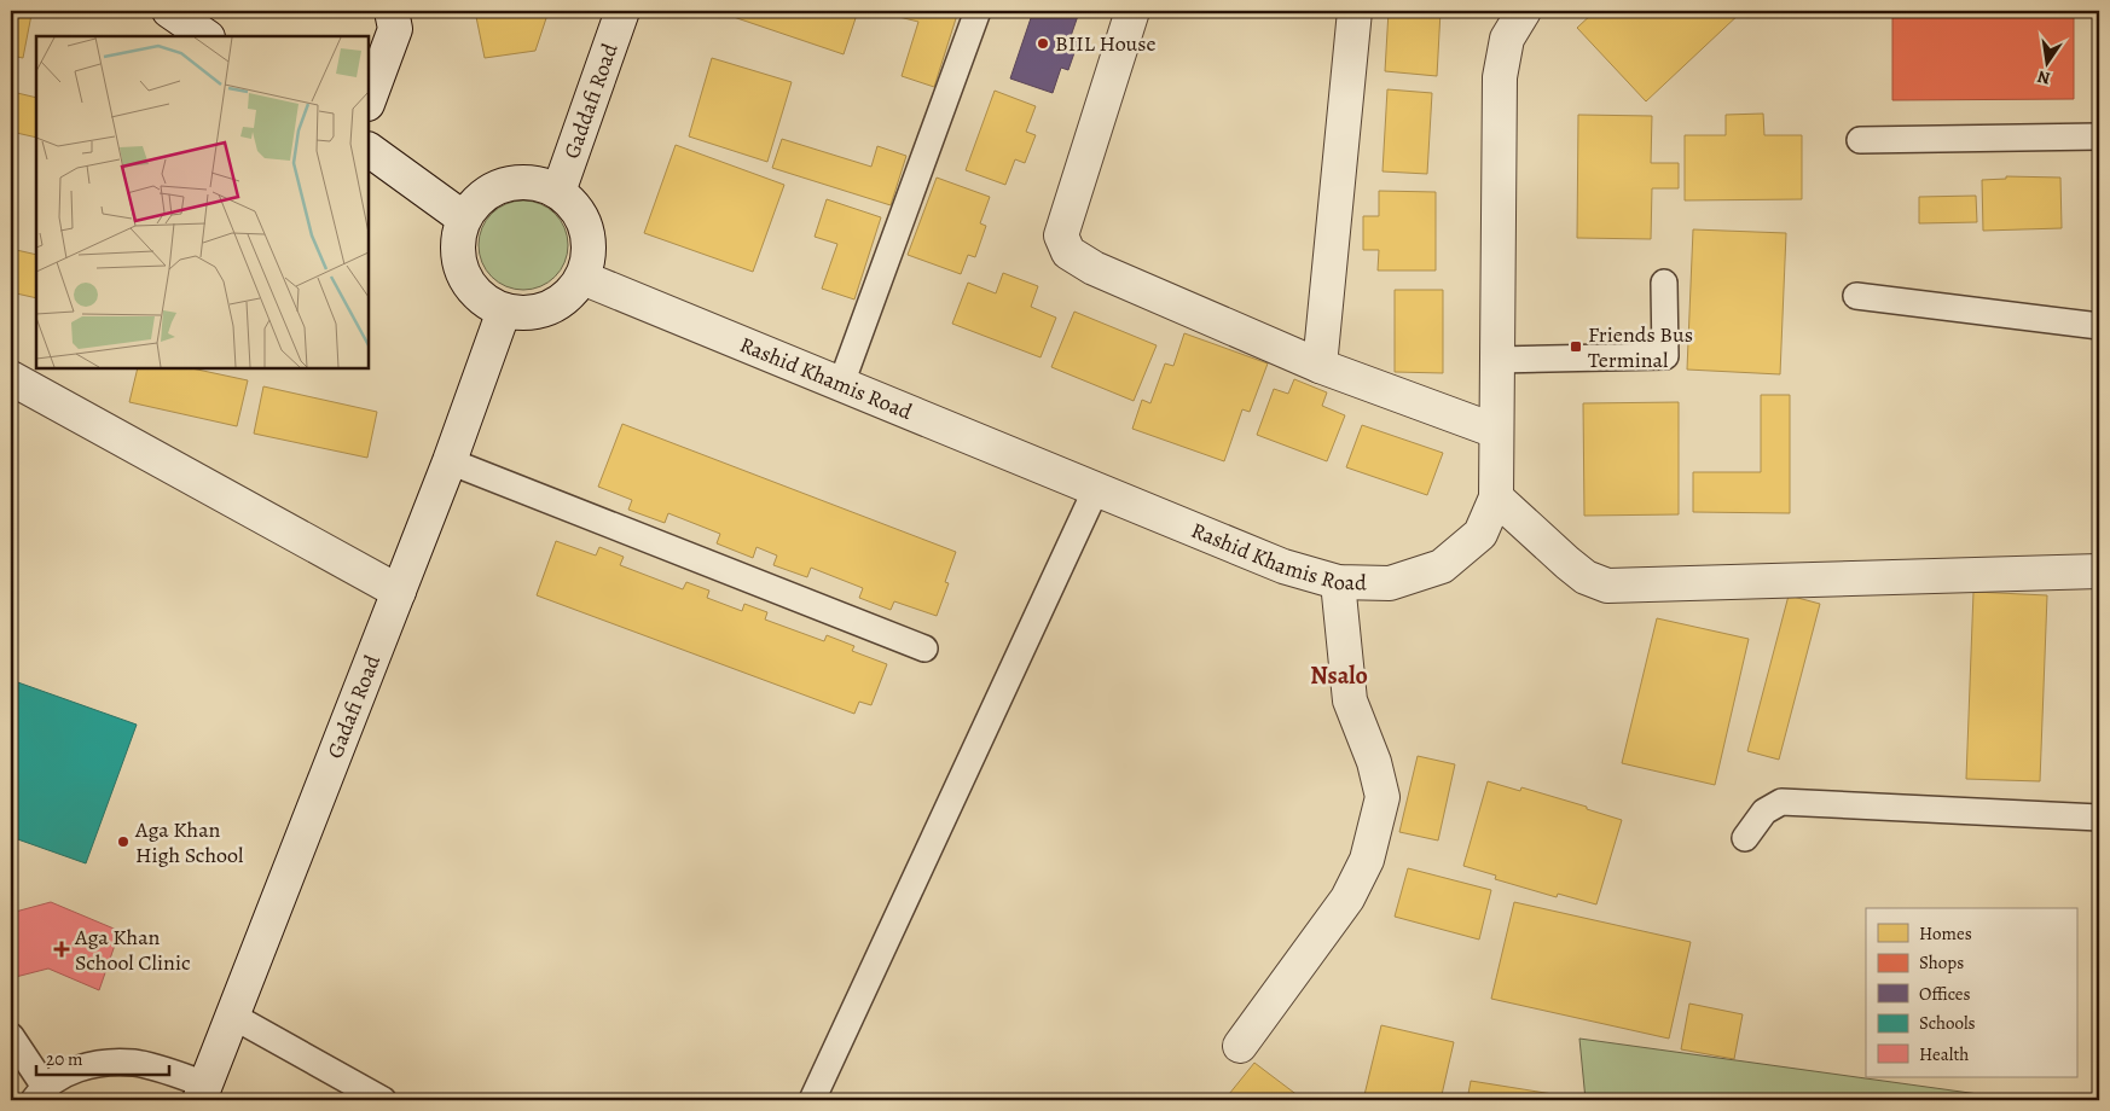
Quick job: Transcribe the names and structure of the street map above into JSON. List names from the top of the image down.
{
  "streets": {
    "street": ["Gaddafi Road", "Rashid Khamis Road", "Gadafi Road"]
  },
  "crossings": [
    ["Gaddafi Road", "Rashid Khamis Road"],
    ["Gaddafi Road", "Gadafi Road"],
    ["Rashid Khamis Road", "Gadafi Road"]
  ],
  "districts": ["Nsalo"],
  "places": {
    "other": ["BIIL House", "Aga Khan High School"],
    "transit": ["Friends Bus Terminal"],
    "health": ["Aga Khan School Clinic"]
  },
  "legend": [
    "Homes",
    "Shops",
    "Offices",
    "Schools",
    "Health"
  ],
  "scale_bar": "20 m",
  "north": "bottom"
}
